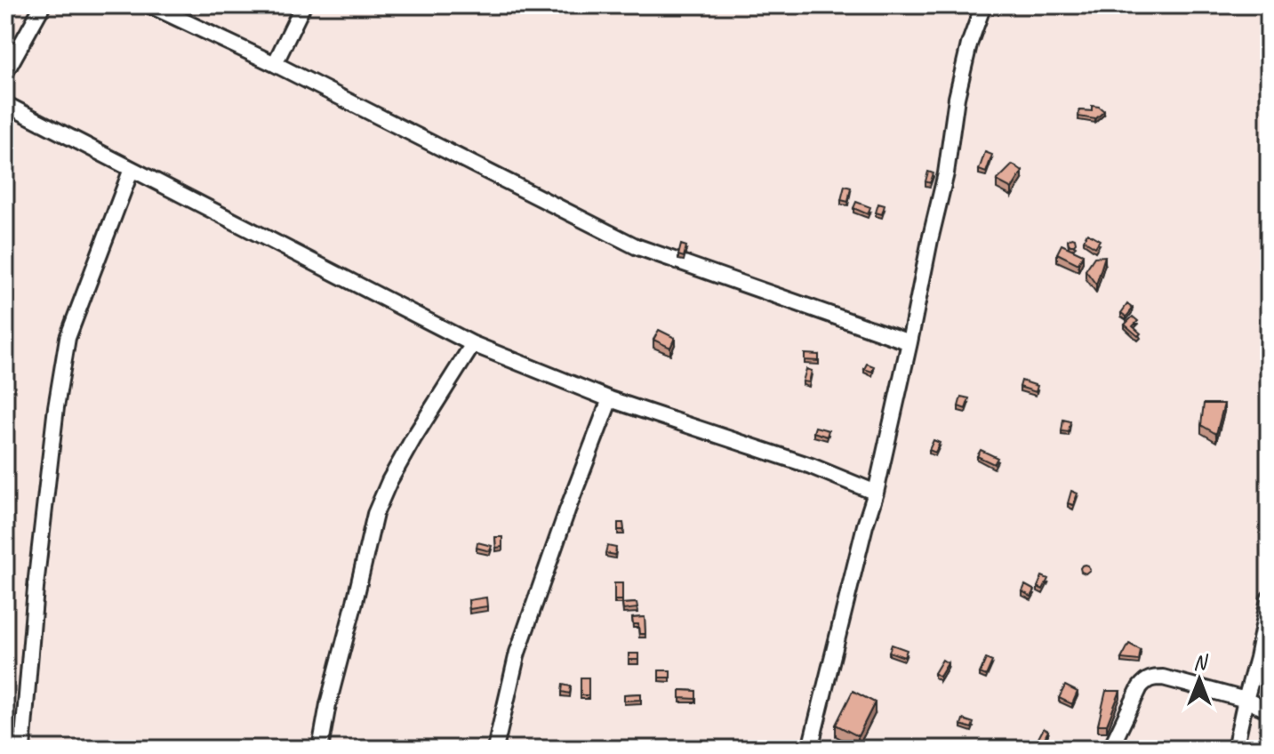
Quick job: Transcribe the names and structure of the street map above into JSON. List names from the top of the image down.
{
  "north": "top"
}
